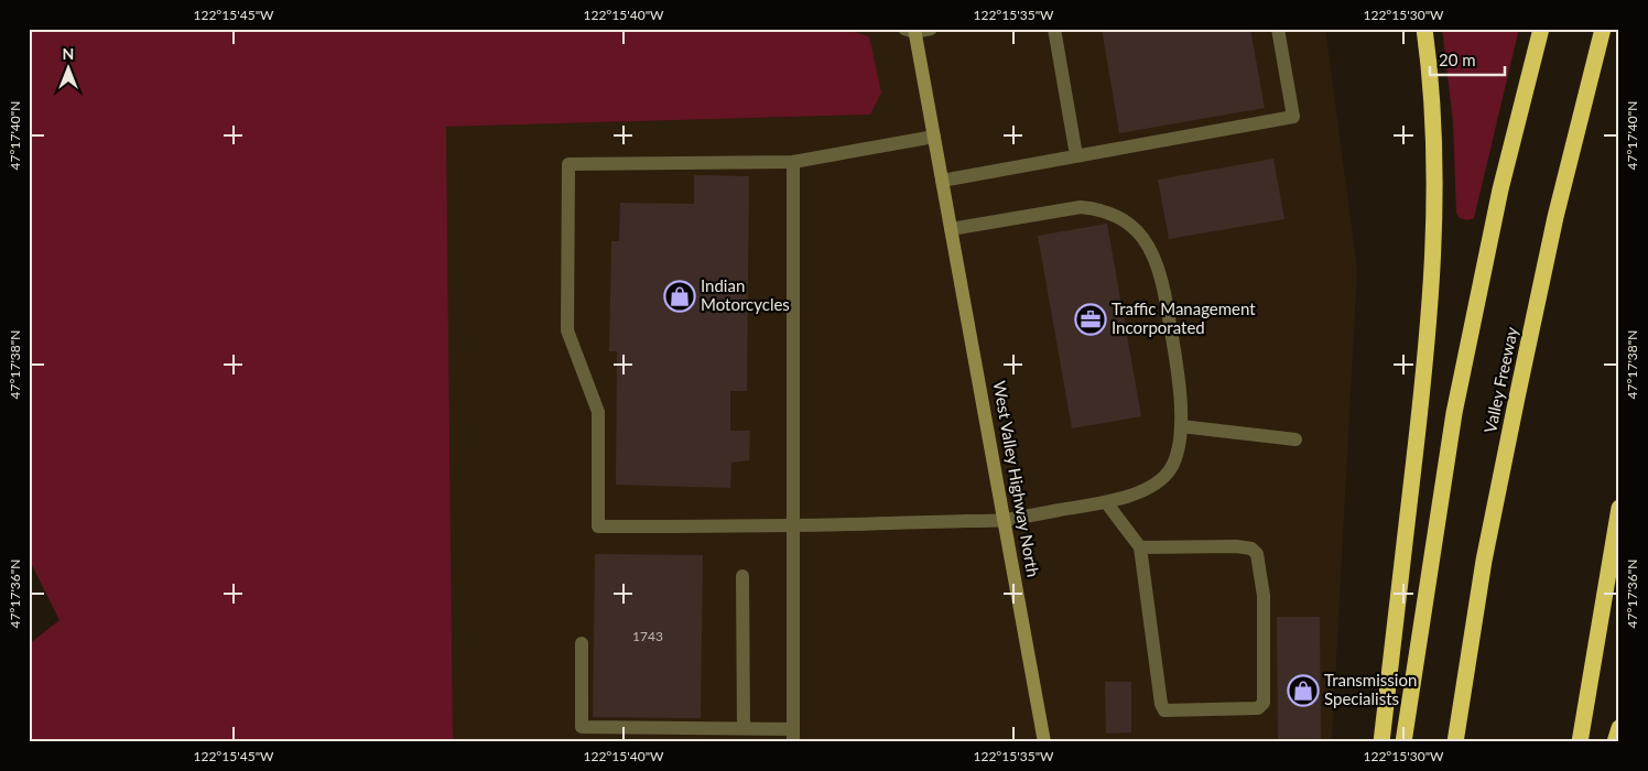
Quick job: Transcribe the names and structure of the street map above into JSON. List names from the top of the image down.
{
  "streets": {
    "highway": ["Valley Freeway"],
    "main road": ["West Valley Highway North"]
  },
  "places": {
    "shop": ["Indian Motorcycles", "Transmission Specialists"],
    "office": ["Traffic Management Incorporated"]
  },
  "house_numbers": ["1743"],
  "scale_bar": "20 m",
  "north": "top",
  "coordinates": [
    "122°15'45\"W",
    "122°15'40\"W",
    "122°15'35\"W",
    "122°15'30\"W",
    "47°17'40\"N",
    "47°17'38\"N",
    "47°17'36\"N"
  ]
}
